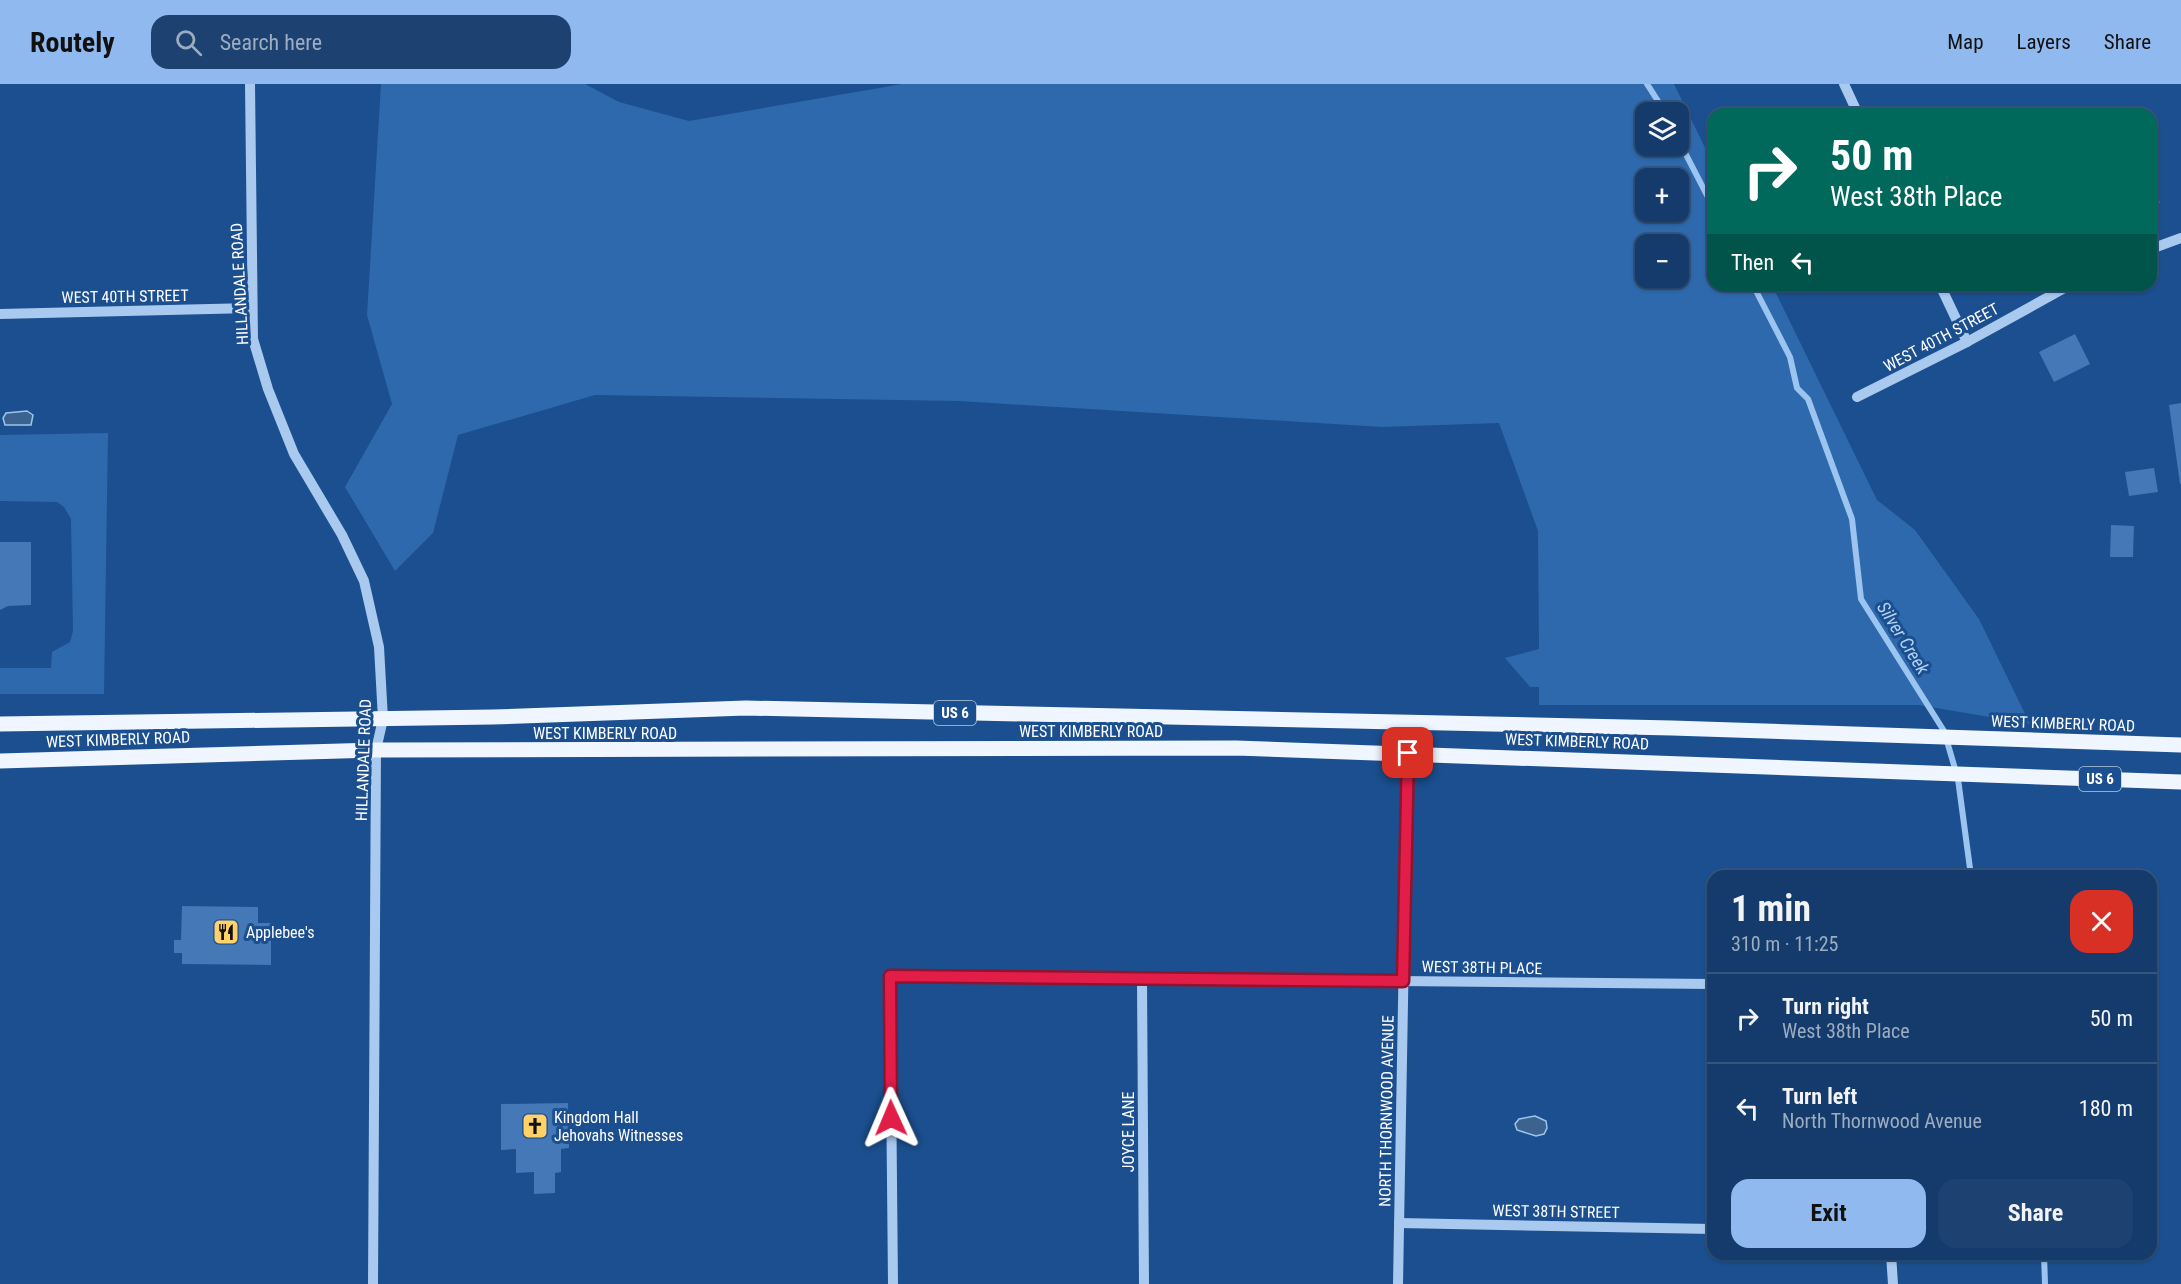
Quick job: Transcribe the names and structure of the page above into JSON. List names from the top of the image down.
{
  "streets": {
    "main road": ["US 6", "WEST KIMBERLY ROAD"],
    "street": [
      "HILLANDALE ROAD",
      "WEST 40TH STREET",
      "WEST 38TH PLACE",
      "NORTH THORNWOOD AVENUE",
      "JOYCE LANE",
      "WEST 38TH STREET"
    ]
  },
  "crossings": [
    ["HILLANDALE ROAD", "WEST 40TH STREET"],
    ["HILLANDALE ROAD", "WEST KIMBERLY ROAD"],
    ["WEST KIMBERLY ROAD", "NORTH THORNWOOD AVENUE"],
    ["WEST 38TH PLACE", "NORTH THORNWOOD AVENUE"],
    ["WEST 38TH PLACE", "JOYCE LANE"],
    ["NORTH THORNWOOD AVENUE", "WEST 38TH STREET"]
  ],
  "water": ["Silver Creek"],
  "places": {
    "restaurant": ["Applebee's"],
    "church": ["Kingdom Hall Jehovahs Witnesses"]
  },
  "page": {
    "header": "Routely",
    "search": "Search here",
    "nav": ["Map", "Layers", "Share"],
    "map_buttons": ["+", "−"],
    "turn": ["50 m", "West 38th Place"],
    "then": "Then",
    "heading": ["1 min", "310 m · 11:25"],
    "list": [
      {
        "name": "Turn right",
        "note": "West 38th Place",
        "value": "50 m"
      },
      {
        "name": "Turn left",
        "note": "North Thornwood Avenue",
        "value": "180 m"
      }
    ],
    "buttons": ["Exit", "Share"]
  }
}
